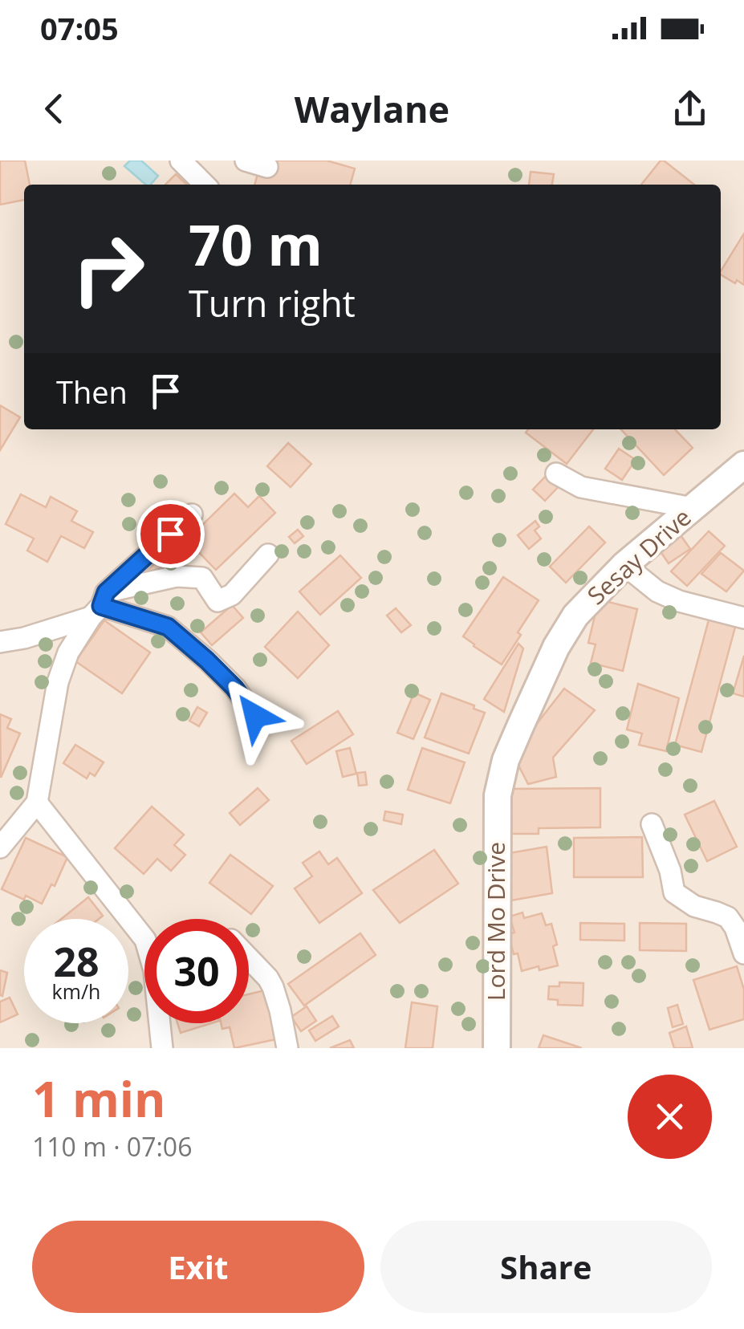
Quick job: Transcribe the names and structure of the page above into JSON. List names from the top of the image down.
{
  "streets": {
    "street": ["Sesay Drive", "Lord Mo Drive"]
  },
  "crossings": [
    ["Sesay Drive", "Lord Mo Drive"]
  ],
  "page": {
    "status": "07:05",
    "header": "Waylane",
    "turn": ["70 m", "Turn right"],
    "then": "Then",
    "speed": "28 km/h",
    "limit": "30",
    "heading": ["1 min", "110 m · 07:06"],
    "buttons": ["Exit", "Share"]
  }
}
